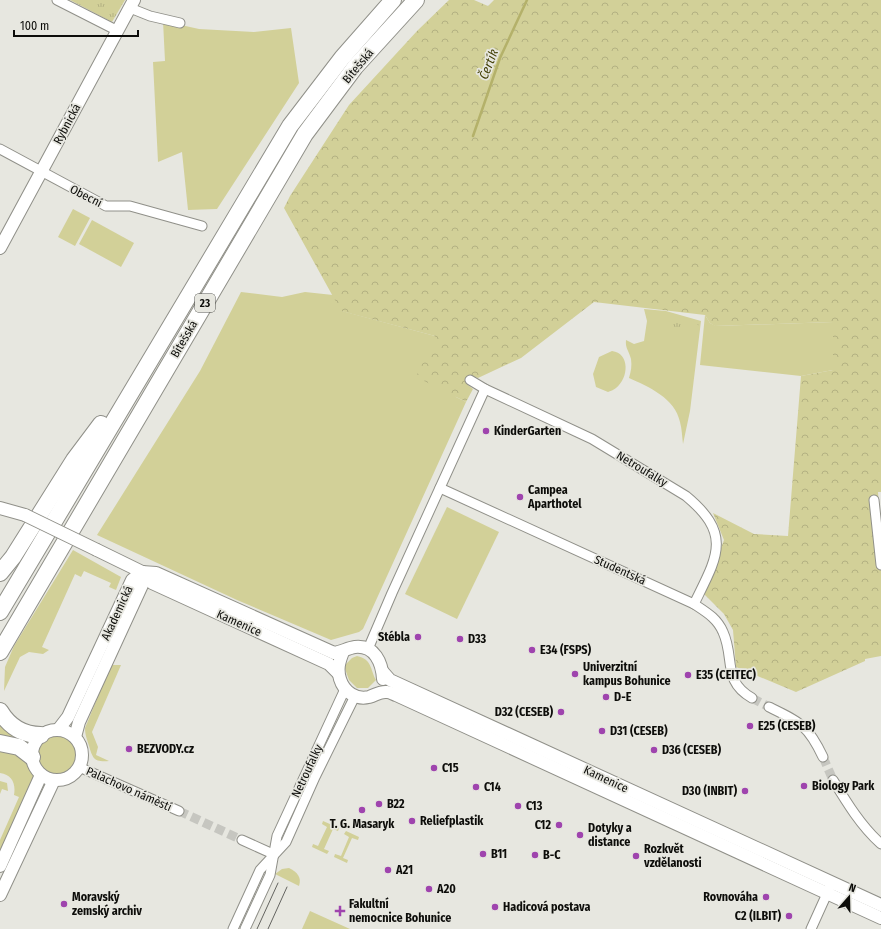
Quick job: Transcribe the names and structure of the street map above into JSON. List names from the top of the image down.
{
  "streets": {
    "highway": ["Bítešská", "23"],
    "street": [
      "Rybnická",
      "Obecní",
      "Netroufalky",
      "Studentská",
      "Akademická",
      "Kamenice",
      "Palachovo náměstí"
    ]
  },
  "crossings": [
    ["Rybnická", "Obecní"],
    ["Netroufalky", "Studentská"],
    ["Netroufalky", "Kamenice"],
    ["Akademická", "Kamenice"],
    ["Akademická", "Palachovo náměstí"]
  ],
  "water": ["Čertík"],
  "places": {
    "other": [
      "KinderGarten",
      "Campea Aparthotel",
      "Stébla",
      "D33",
      "E34 (FSPS)",
      "Univerzitní kampus Bohunice",
      "E35 (CEITEC)",
      "D-E",
      "D32 (CESEB)",
      "E25 (CESEB)",
      "D31 (CESEB)",
      "BEZVODY.cz",
      "D36 (CESEB)",
      "C15",
      "Biology Park",
      "C14",
      "D30 (INBIT)",
      "B22",
      "C13",
      "T. G. Masaryk",
      "Reliefplastik",
      "C12",
      "Dotyky a distance",
      "B11",
      "B-C",
      "Rozkvět vzdělanosti",
      "A21",
      "A20",
      "Rovnováha",
      "Moravský zemský archiv",
      "Hadicová postava",
      "C2 (ILBIT)"
    ],
    "health": ["Fakultní nemocnice Bohunice"]
  },
  "scale_bar": "100 m",
  "north": "top"
}
